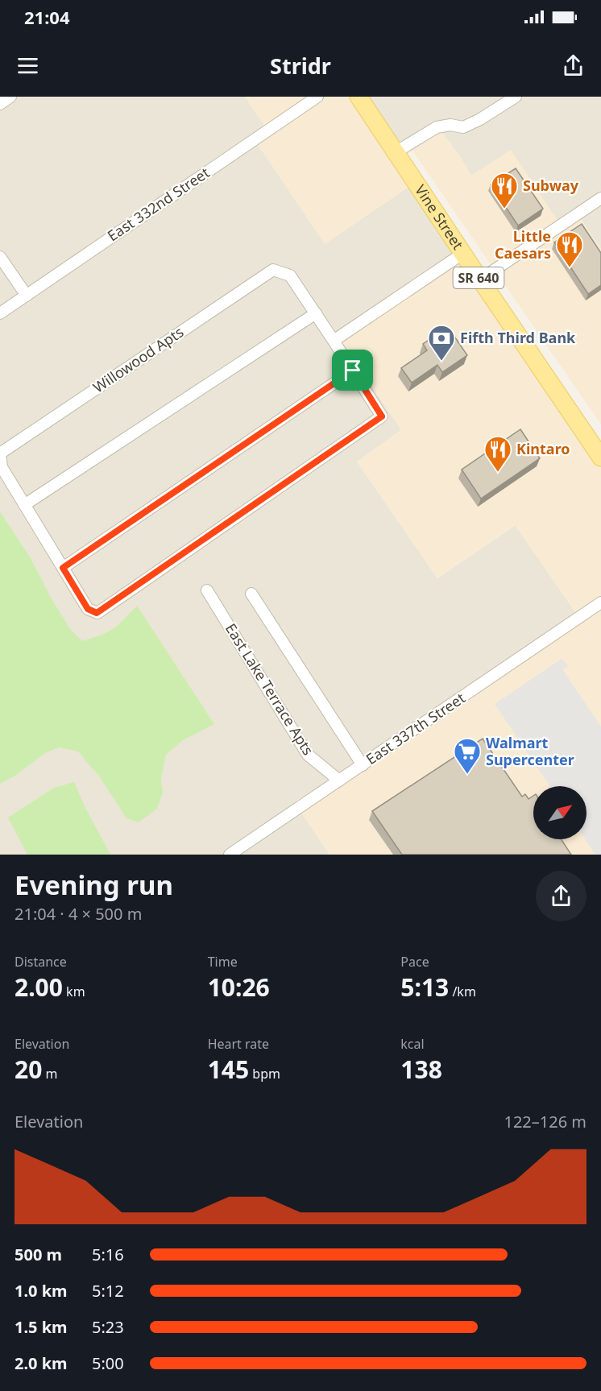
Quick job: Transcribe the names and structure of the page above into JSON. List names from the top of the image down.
{
  "streets": {
    "main road": ["Vine Street", "SR 640"],
    "street": [
      "East 332nd Street",
      "Willowood Apts",
      "East Lake Terrace Apts",
      "East 337th Street"
    ]
  },
  "crossings": [
    ["East Lake Terrace Apts", "East 337th Street"]
  ],
  "places": {
    "restaurant": ["Subway", "Little Caesars", "Kintaro"],
    "bank": ["Fifth Third Bank"],
    "supermarket": ["Walmart Supercenter"]
  },
  "north": "top right",
  "page": {
    "status": "21:04",
    "header": "Stridr",
    "heading": ["Evening run", "21:04 · 4 × 500 m"],
    "stats": [
      ["Distance", "2.00 km"],
      ["Time", "10:26"],
      ["Pace", "5:13 /km"],
      ["Elevation", "20 m"],
      ["Heart rate", "145 bpm"],
      ["kcal", "138"]
    ],
    "chart": ["Elevation", "122–126 m"],
    "list": [
      {
        "name": "500 m",
        "note": "5:16"
      },
      {
        "name": "1.0 km",
        "note": "5:12"
      },
      {
        "name": "1.5 km",
        "note": "5:23"
      },
      {
        "name": "2.0 km",
        "note": "5:00"
      }
    ]
  }
}
